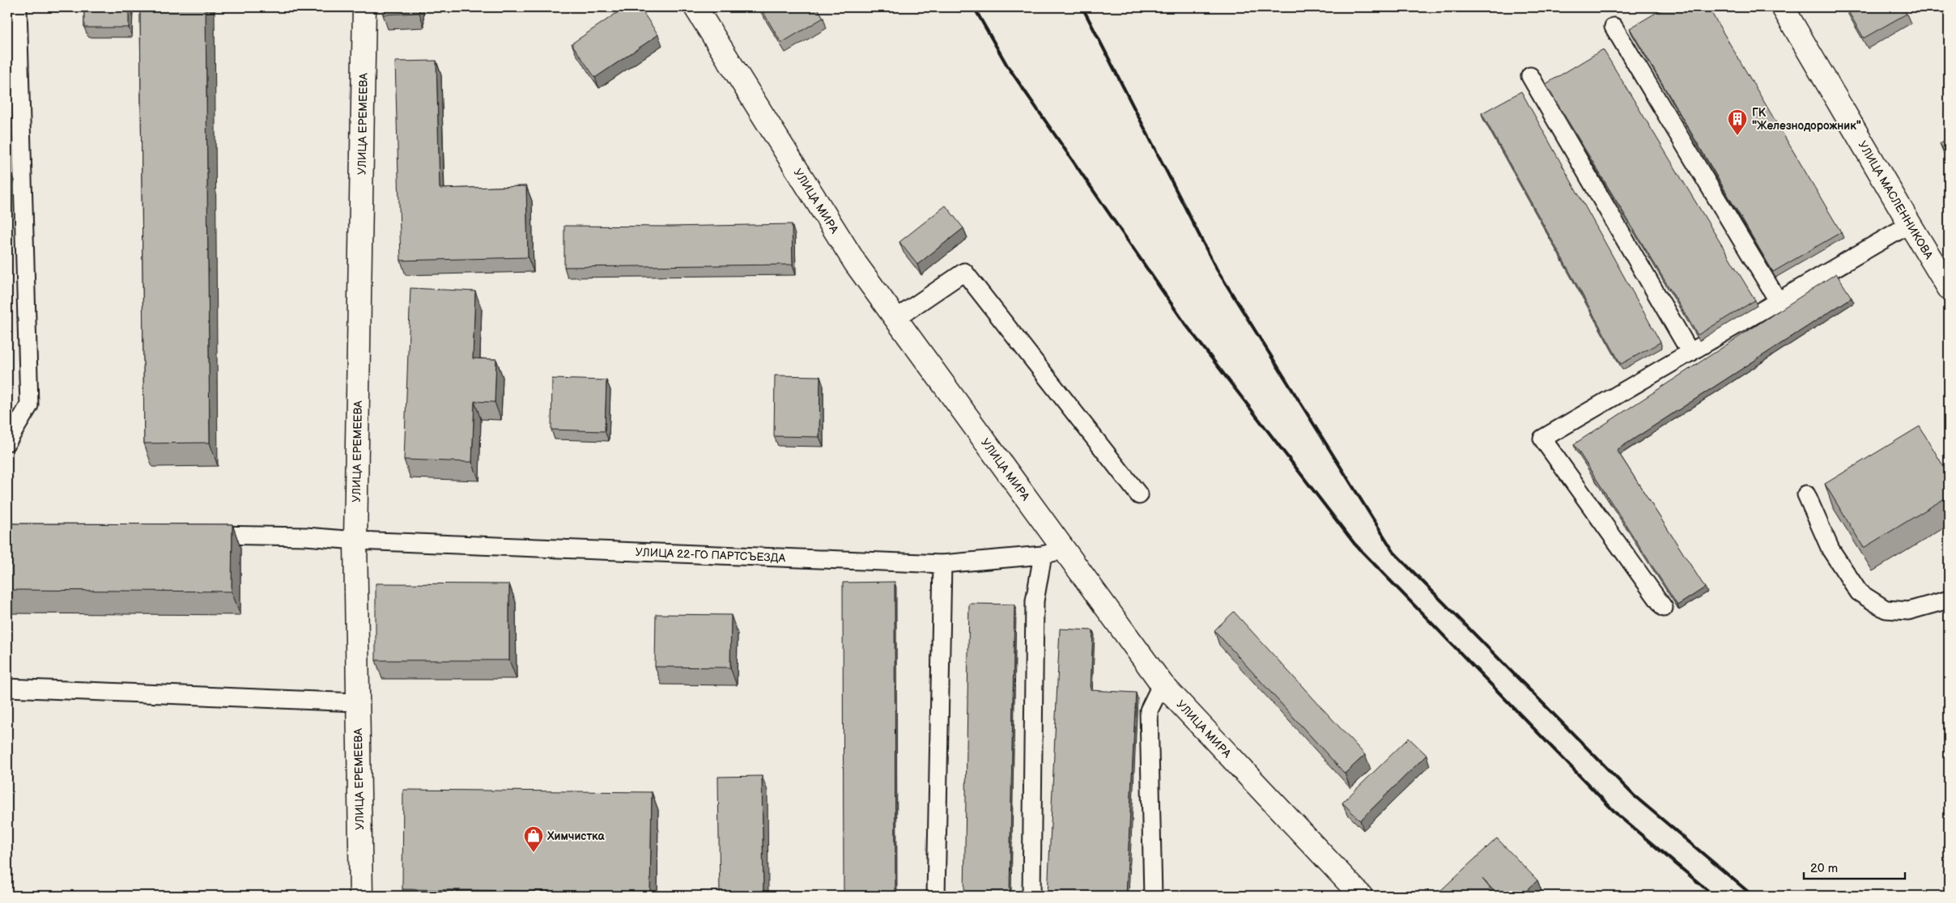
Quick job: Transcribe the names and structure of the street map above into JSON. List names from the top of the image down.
{
  "streets": {
    "street": ["УЛИЦА ЕРЕМЕЕВА", "УЛИЦА МАСЛЕННИКОВА", "УЛИЦА МИРА"],
    "lane": ["УЛИЦА 22-ГО ПАРТСЪЕЗДА"]
  },
  "crossings": [
    ["УЛИЦА ЕРЕМЕЕВА", "УЛИЦА 22-ГО ПАРТСЪЕЗДА"],
    ["УЛИЦА МИРА", "УЛИЦА 22-ГО ПАРТСЪЕЗДА"]
  ],
  "places": {
    "building": ["ГК \"Железнодорожник\""],
    "shop": ["Химчистка"]
  },
  "scale_bar": "20 m"
}
